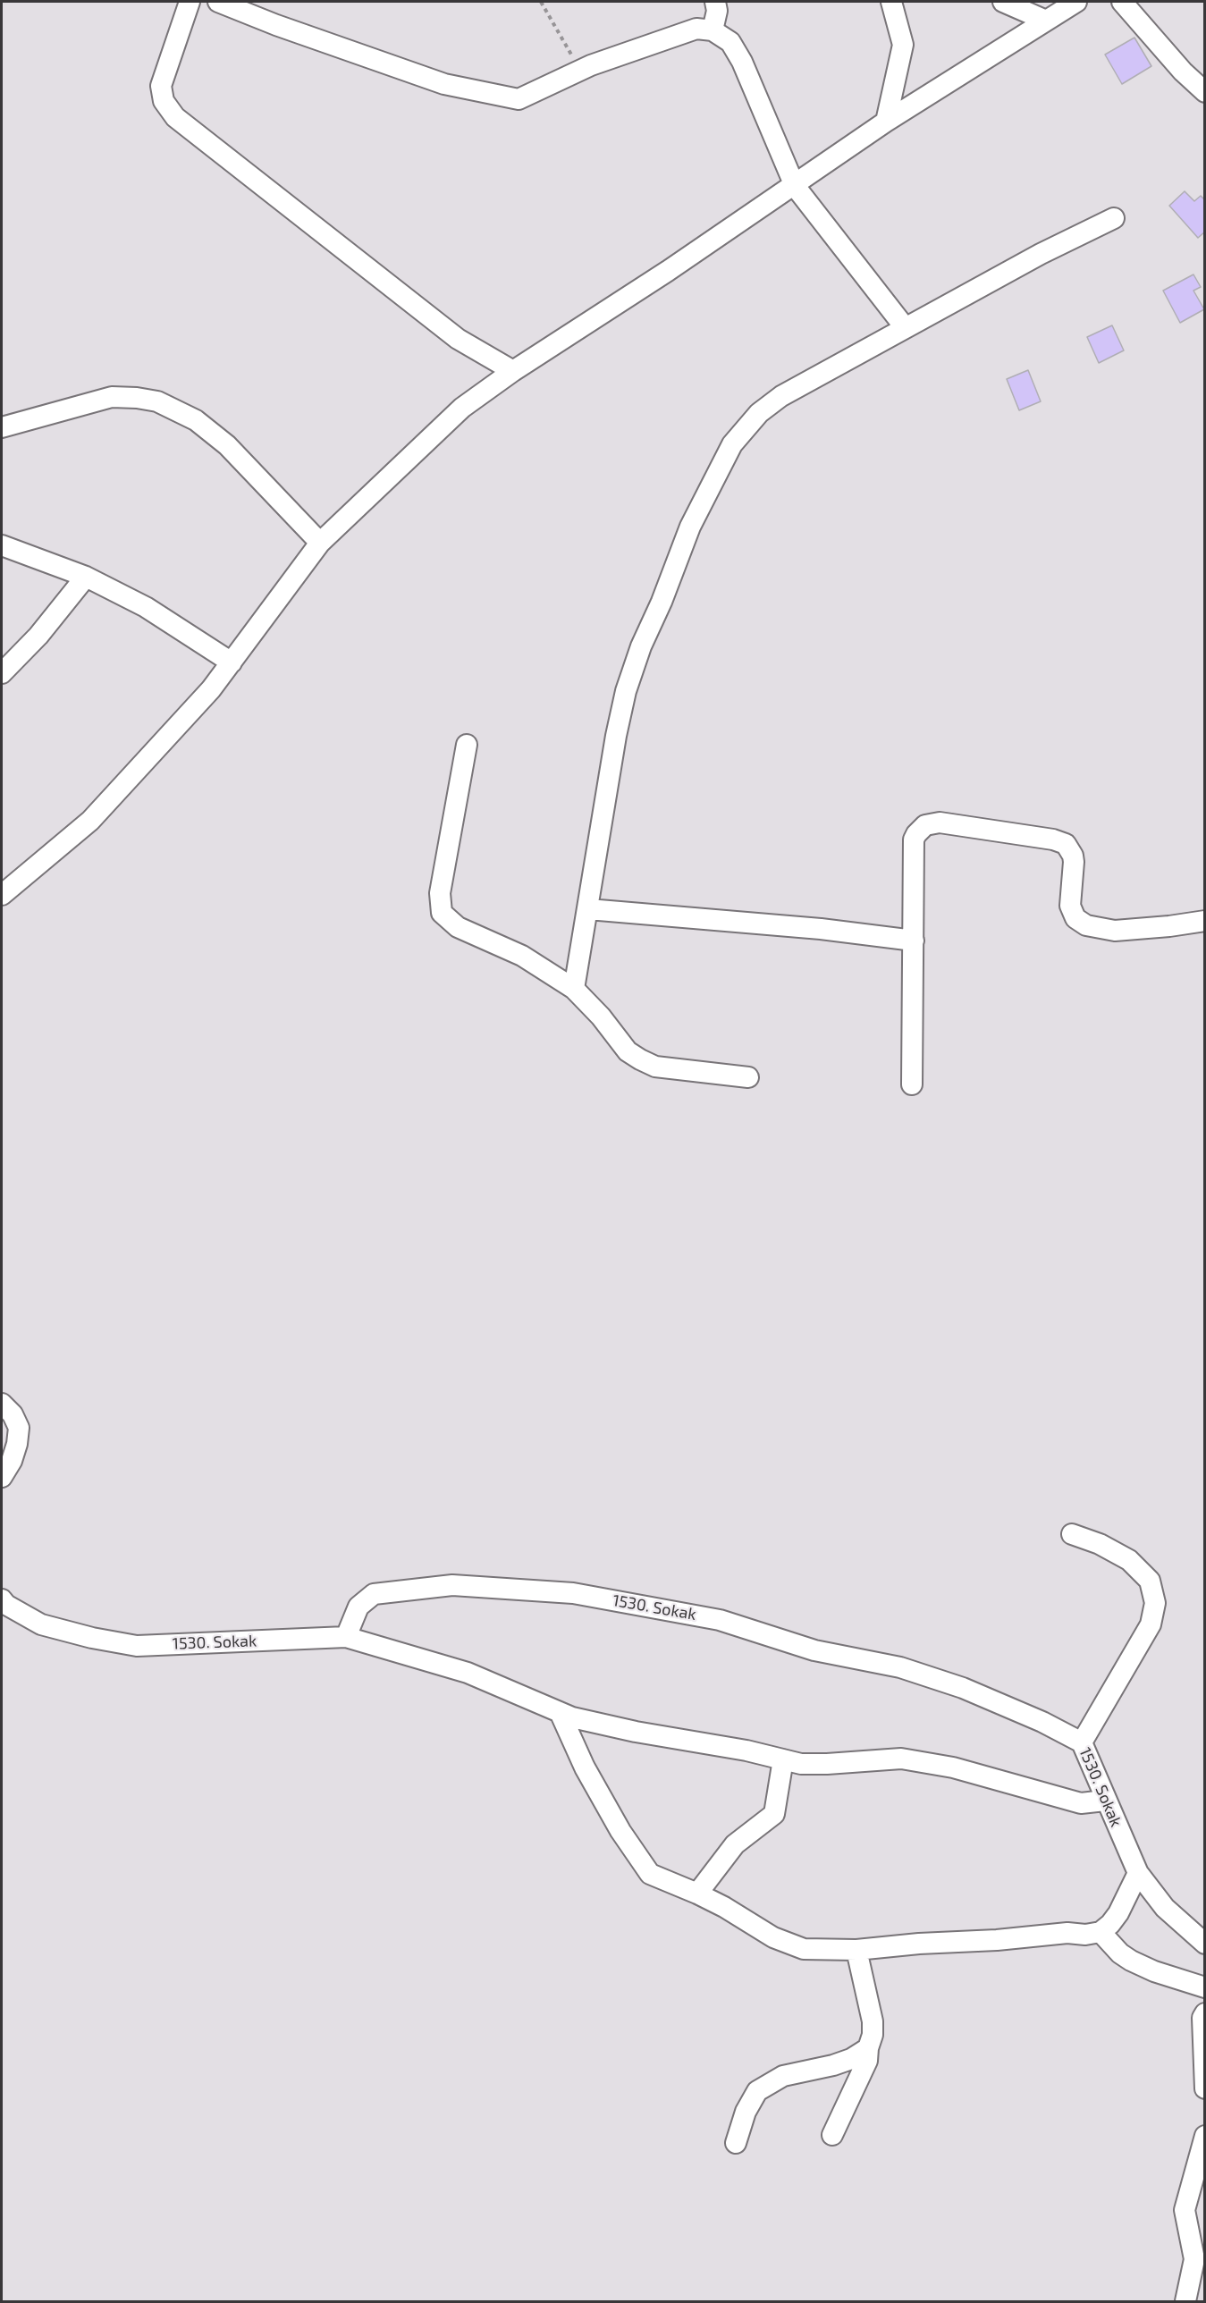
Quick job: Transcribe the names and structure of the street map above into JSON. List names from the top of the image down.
{
  "streets": {
    "street": ["1530. Sokak"]
  }
}
